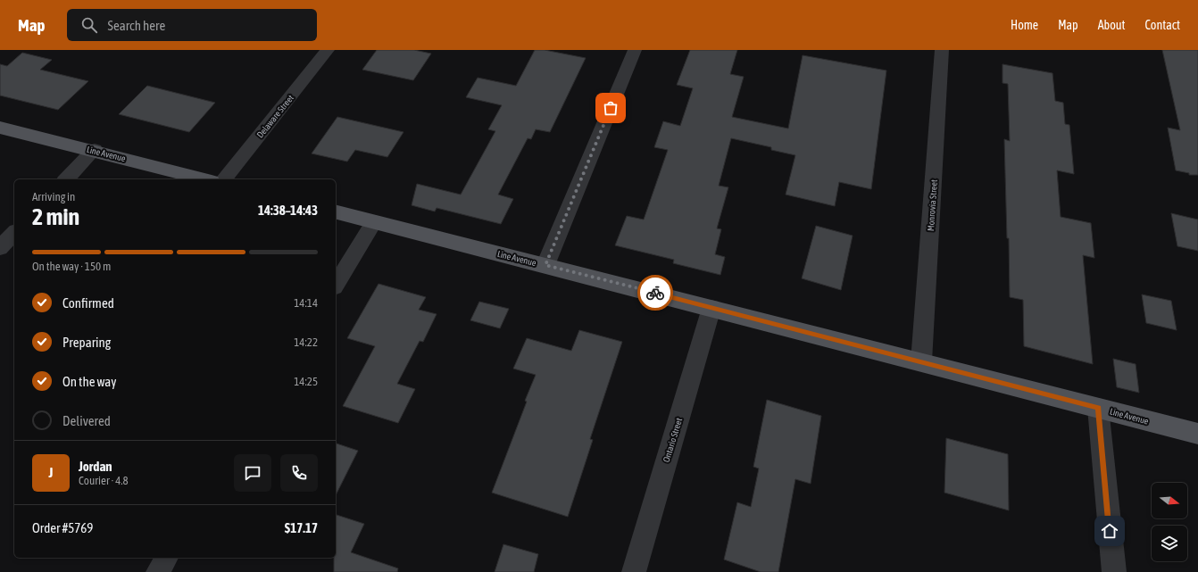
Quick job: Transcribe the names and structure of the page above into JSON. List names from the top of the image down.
{
  "streets": {
    "main road": ["Line Avenue"],
    "street": ["Delaware Street", "Monrovia Street", "Ontario Street"]
  },
  "crossings": [
    ["Line Avenue", "Monrovia Street"],
    ["Line Avenue", "Ontario Street"]
  ],
  "north": "right",
  "page": {
    "header": "Map",
    "search": "Search here",
    "nav": [
      "Home",
      "Map",
      "About",
      "Contact"
    ],
    "heading": ["2 min", "Arriving in", "14:38–14:43"],
    "panel": [
      "Jordan",
      "Courier · 4.8",
      "Order #5769",
      "$17.17"
    ],
    "bar": "On the way · 150 m",
    "list": [
      ["Confirmed", "14:14"],
      ["Preparing", "14:22"],
      ["On the way", "14:25"],
      "Delivered"
    ],
    "round": "J"
  }
}
